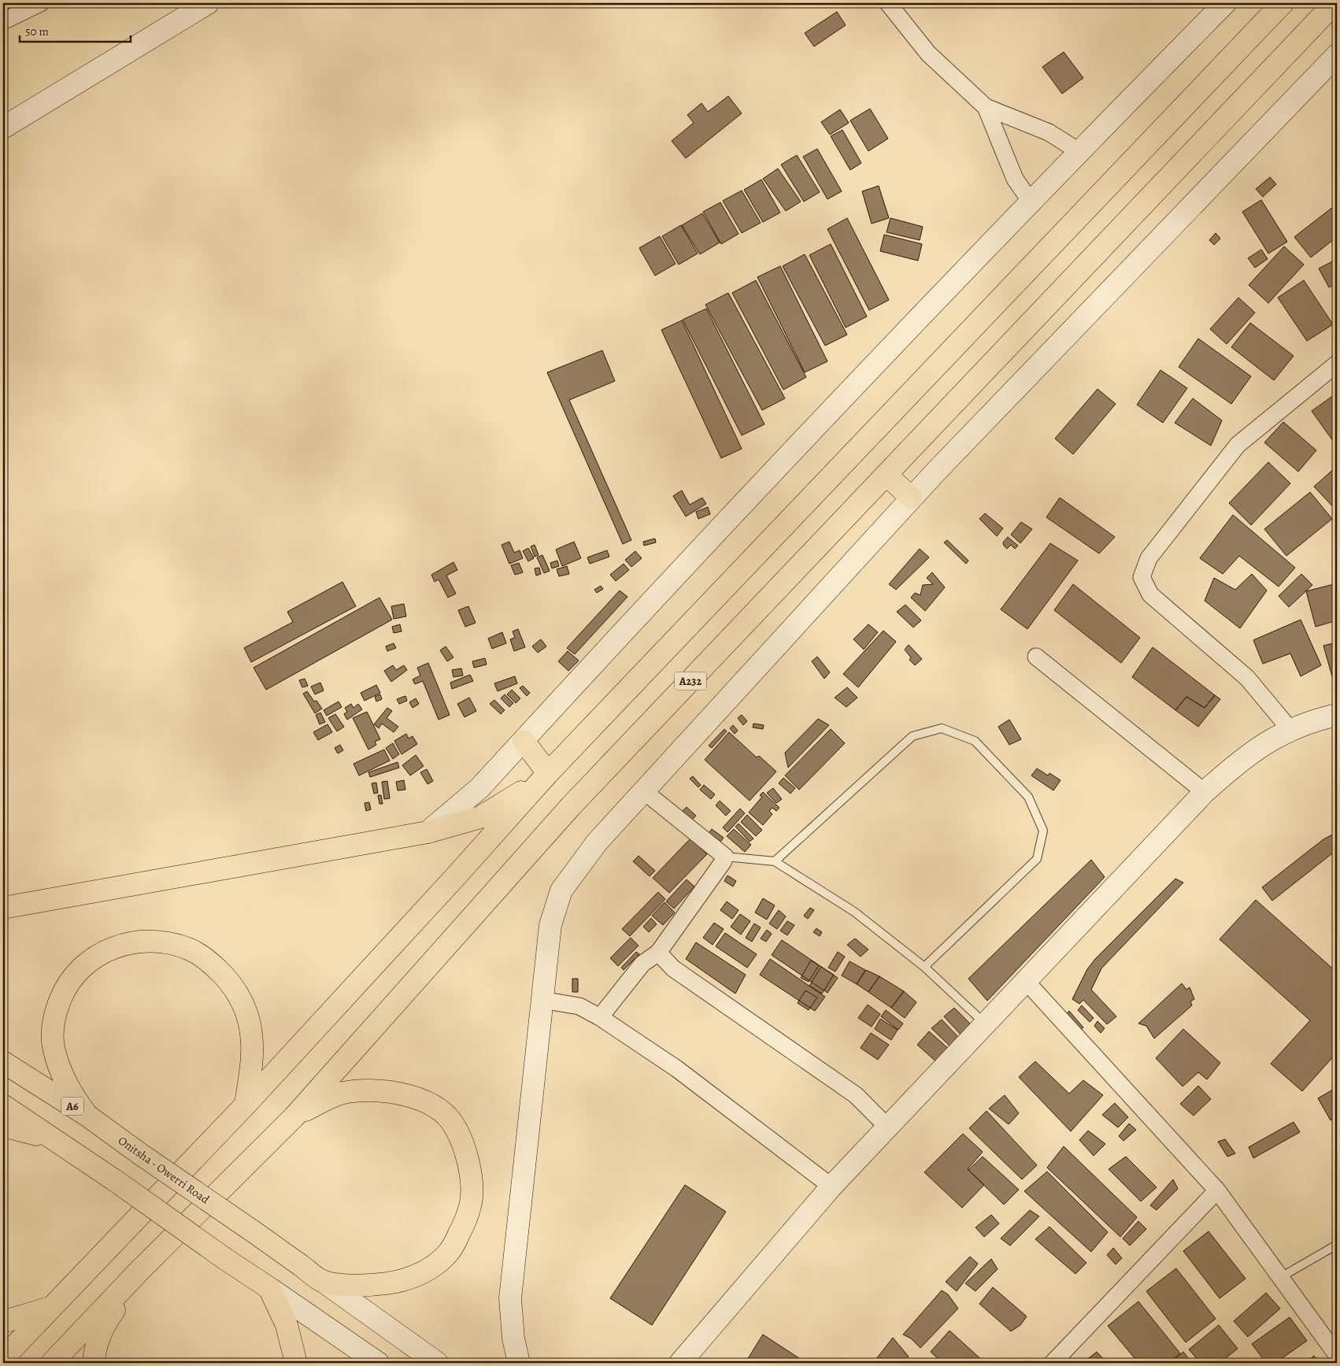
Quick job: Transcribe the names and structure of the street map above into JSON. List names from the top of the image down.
{
  "streets": {
    "highway": ["A232", "A6", "Onitsha - Owerri Road"]
  },
  "scale_bar": "50 m"
}
